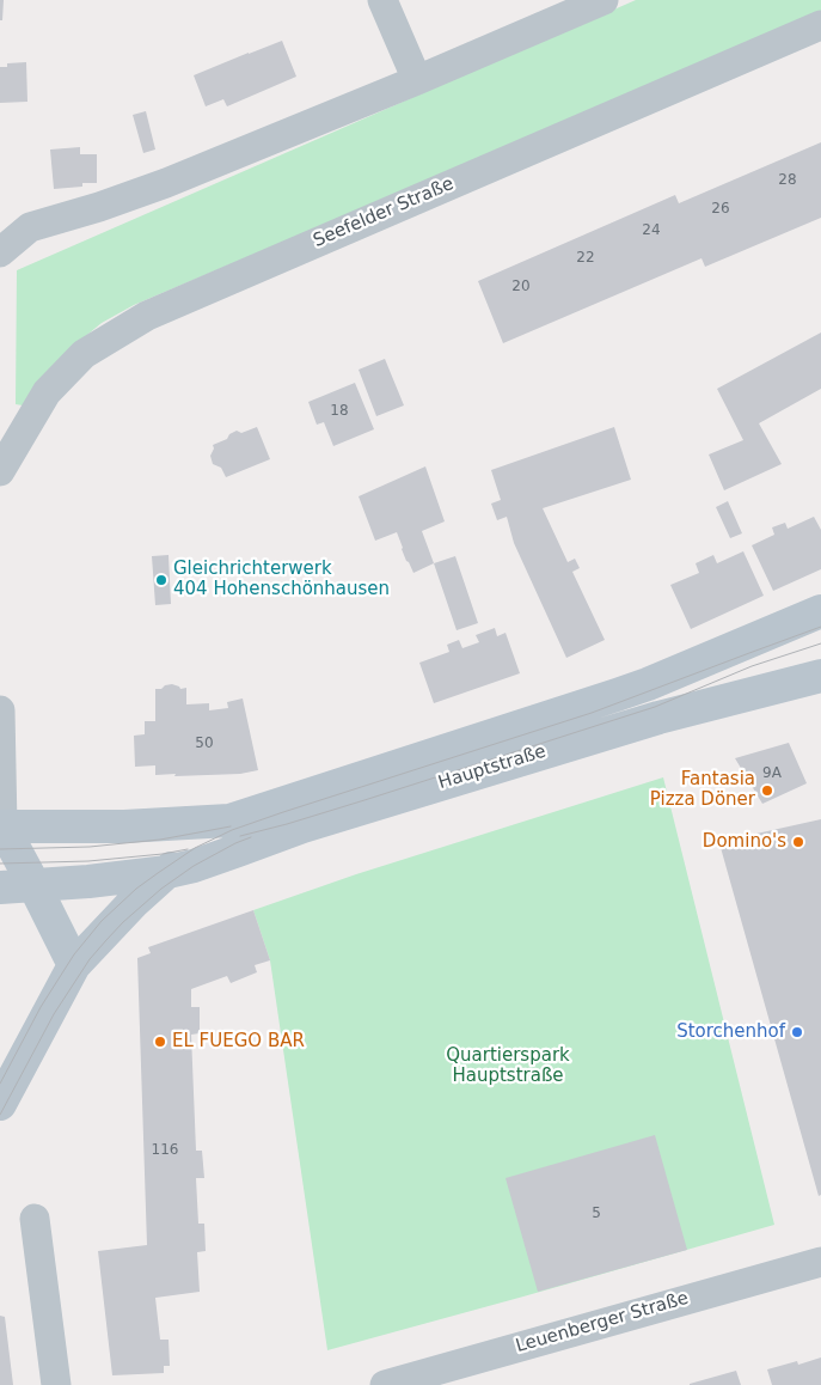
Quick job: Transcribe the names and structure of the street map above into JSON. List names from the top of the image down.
{
  "streets": {
    "main road": ["Hauptstraße"],
    "street": ["Seefelder Straße", "Leuenberger Straße"]
  },
  "parks": ["Quartierspark Hauptstraße"],
  "places": [
    "Gleichrichterwerk 404 Hohenschönhausen",
    "Fantasia Pizza Döner",
    "Domino's",
    "Storchenhof",
    "EL FUEGO BAR"
  ],
  "house_numbers": [
    "28",
    "26",
    "24",
    "22",
    "20",
    "18",
    "50",
    "9A",
    "116",
    "5"
  ]
}
